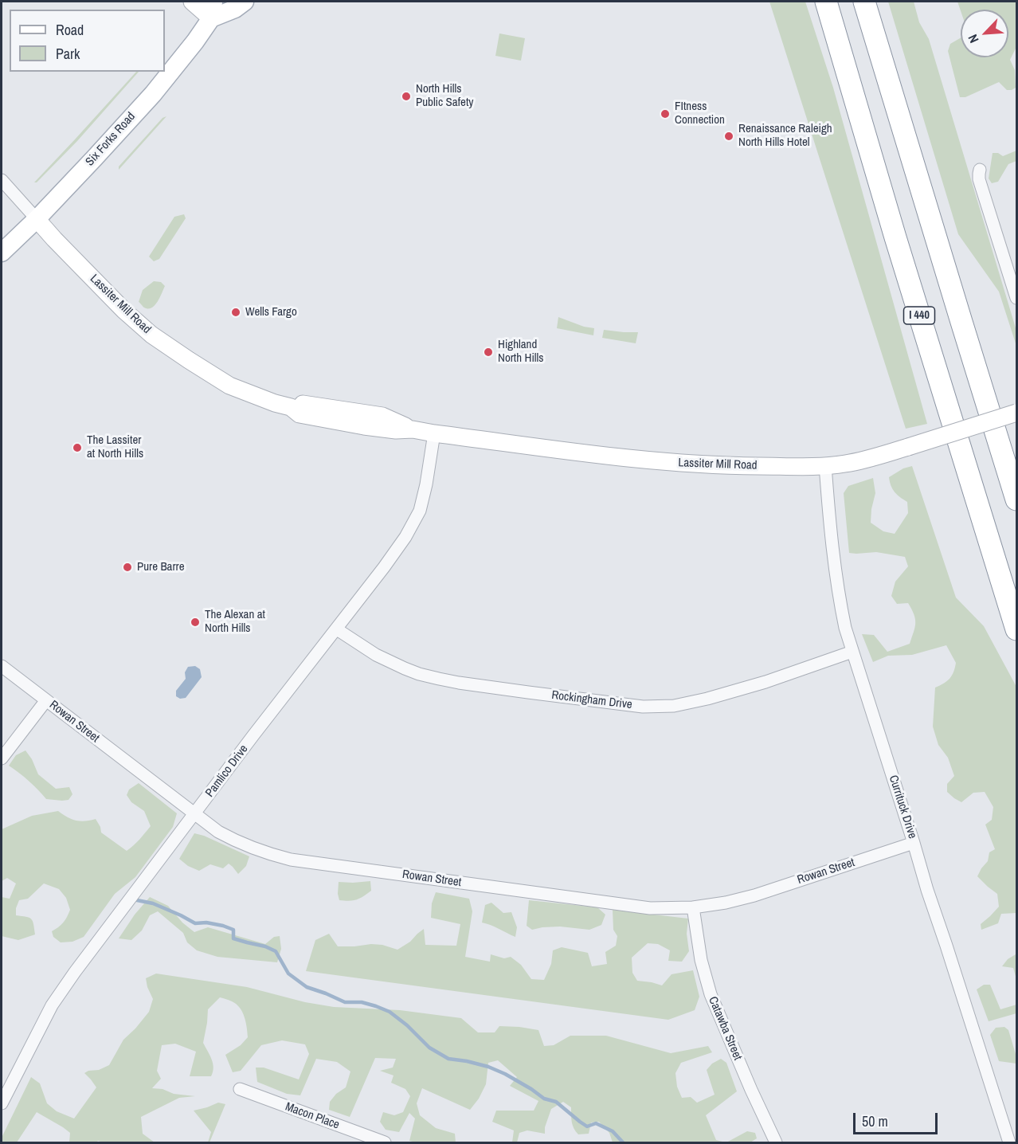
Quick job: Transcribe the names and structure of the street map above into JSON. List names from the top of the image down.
{
  "streets": {
    "highway": ["I 440"],
    "main road": ["Six Forks Road", "Lassiter Mill Road"],
    "street": [
      "Rockingham Drive",
      "Rowan Street",
      "Pamlico Drive",
      "Currituck Drive",
      "Catawba Street",
      "Macon Place"
    ]
  },
  "crossings": [
    ["Six Forks Road", "Lassiter Mill Road"],
    ["Lassiter Mill Road", "Pamlico Drive"],
    ["Lassiter Mill Road", "Currituck Drive"],
    ["Rockingham Drive", "Pamlico Drive"],
    ["Rockingham Drive", "Currituck Drive"],
    ["Rowan Street", "Pamlico Drive"],
    ["Rowan Street", "Currituck Drive"],
    ["Rowan Street", "Catawba Street"]
  ],
  "places": [
    "North Hills Public Safety",
    "FItness Connection",
    "Renaissance Raleigh North Hills Hotel",
    "Wells Fargo",
    "Highland North Hills",
    "The Lassiter at North Hills",
    "Pure Barre",
    "The Alexan at North Hills"
  ],
  "legend": ["Road", "Park"],
  "scale_bar": "50 m",
  "north": "bottom left"
}
